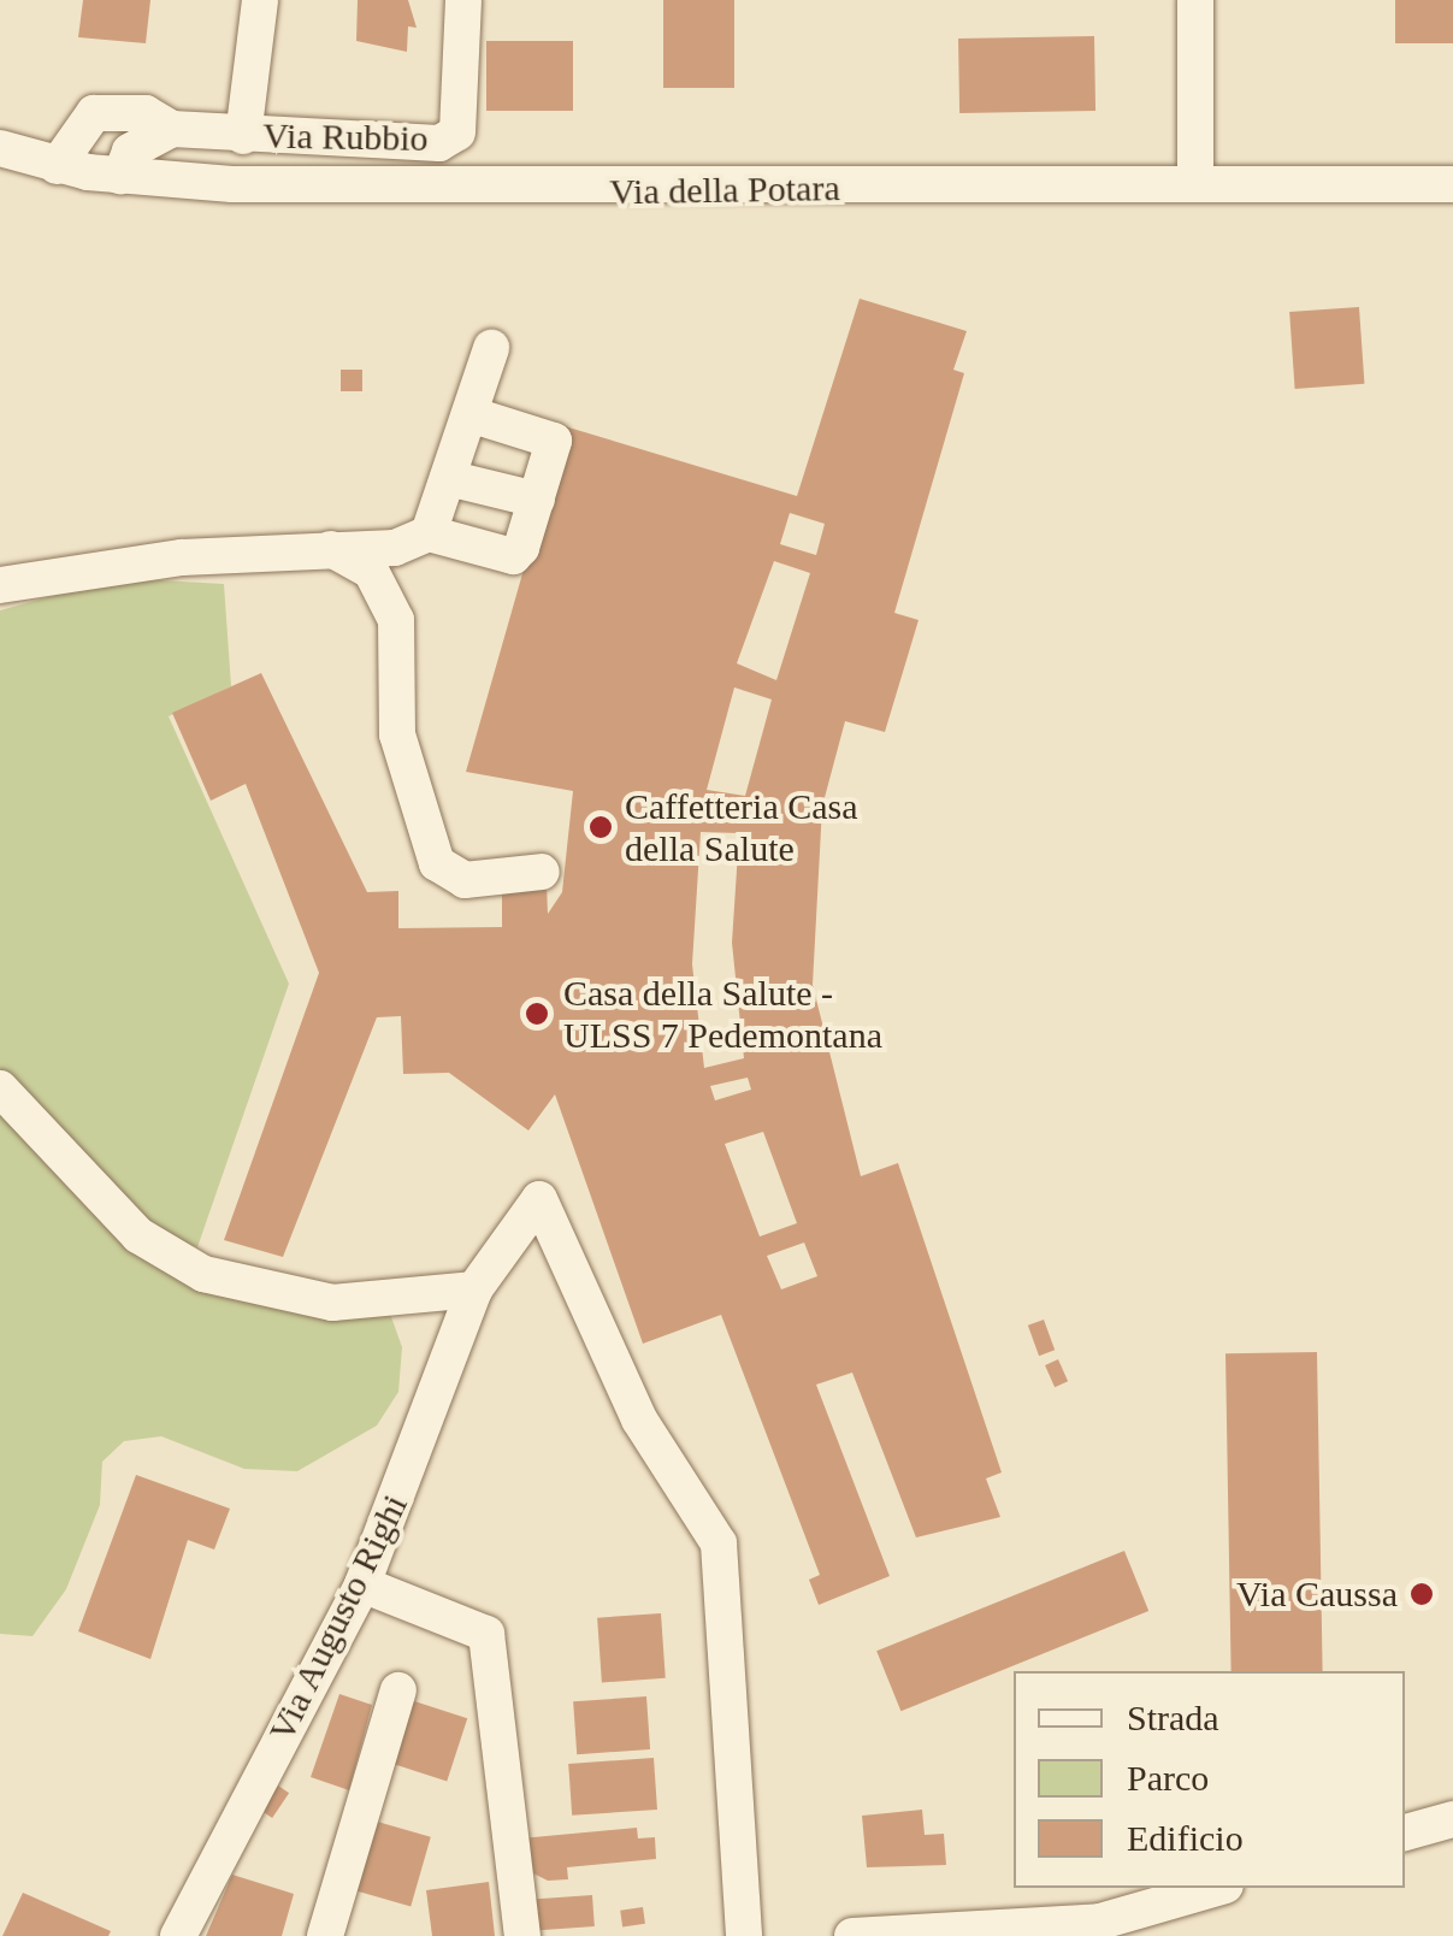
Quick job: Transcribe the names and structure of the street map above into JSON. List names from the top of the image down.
{
  "streets": {
    "street": ["Via Rubbio", "Via della Potara", "Via Augusto Righi"]
  },
  "crossings": [
    ["Via Rubbio", "Via della Potara"]
  ],
  "places": ["Caffetteria Casa della Salute", "Casa della Salute - ULSS 7 Pedemontana", "Via Caussa"],
  "legend": ["Strada", "Parco", "Edificio"]
}
